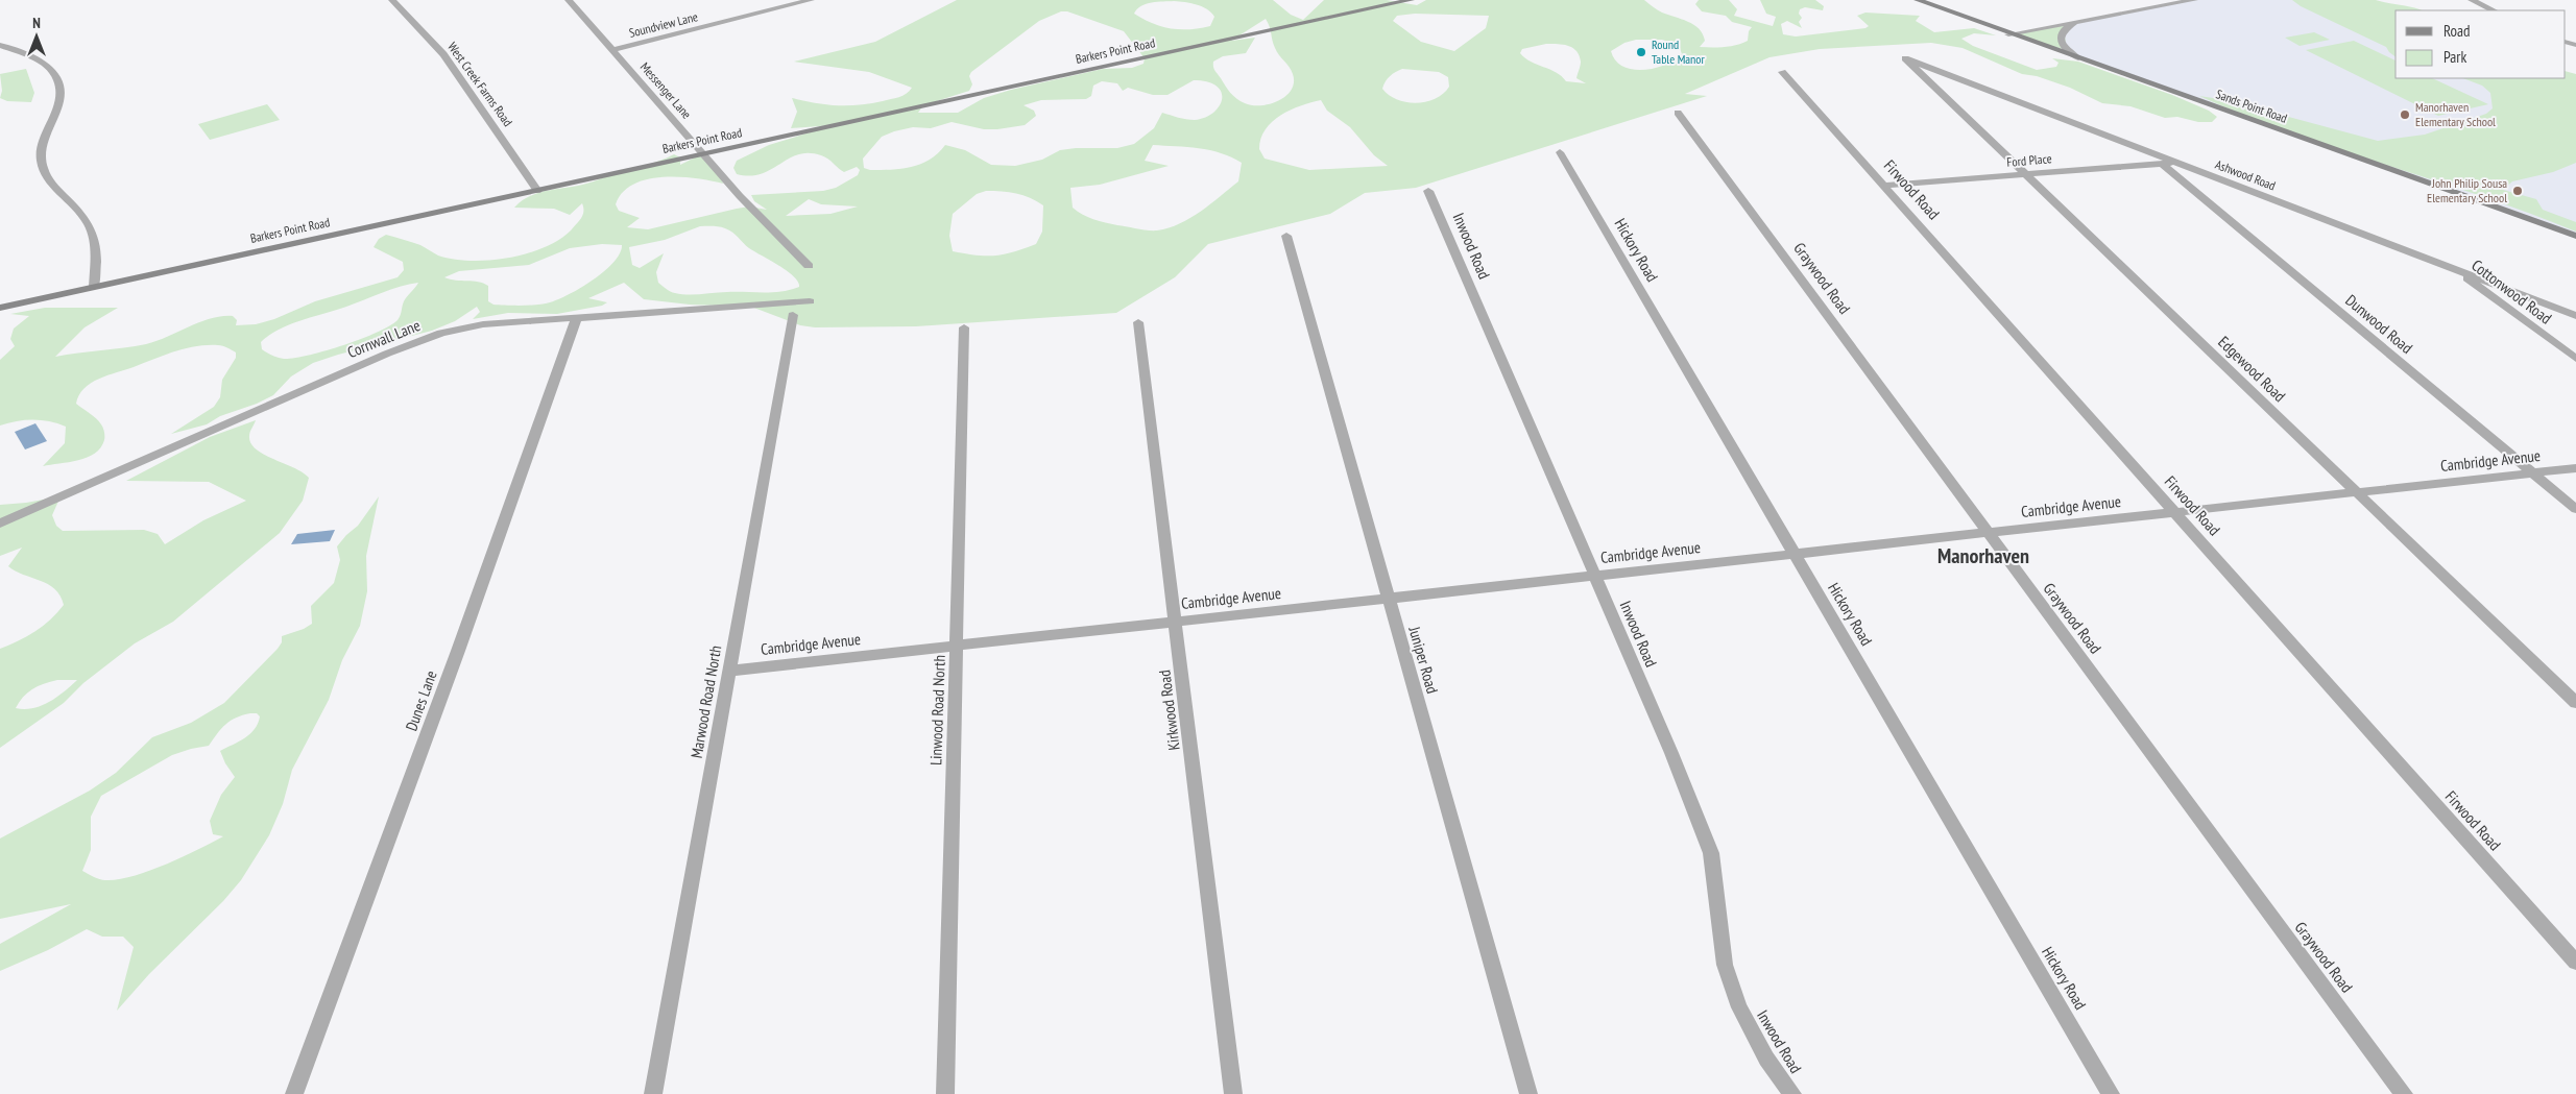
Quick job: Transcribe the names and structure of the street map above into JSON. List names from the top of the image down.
{
  "streets": {
    "street": [
      "Soundview Lane",
      "Barkers Point Road",
      "West Creek Farms Road",
      "Messenger Lane",
      "Sands Point Road",
      "Ford Place",
      "Ashwood Road",
      "Firwood Road",
      "Inwood Road",
      "Hickory Road",
      "Graywood Road",
      "Cottonwood Road",
      "Dunwood Road",
      "Cornwall Lane",
      "Edgewood Road",
      "Cambridge Avenue",
      "Juniper Road",
      "Dunes Lane",
      "Marwood Road North",
      "Linwood Road North",
      "Kirkwood Road"
    ]
  },
  "crossings": [
    ["Soundview Lane", "Messenger Lane"],
    ["Barkers Point Road", "West Creek Farms Road"],
    ["Barkers Point Road", "Messenger Lane"],
    ["Ford Place", "Ashwood Road"],
    ["Ford Place", "Firwood Road"],
    ["Ford Place", "Dunwood Road"],
    ["Ford Place", "Edgewood Road"],
    ["Ashwood Road", "Cottonwood Road"],
    ["Ashwood Road", "Edgewood Road"],
    ["Firwood Road", "Cambridge Avenue"],
    ["Inwood Road", "Cambridge Avenue"],
    ["Hickory Road", "Cambridge Avenue"],
    ["Graywood Road", "Cambridge Avenue"],
    ["Dunwood Road", "Cambridge Avenue"],
    ["Cornwall Lane", "Dunes Lane"],
    ["Edgewood Road", "Cambridge Avenue"],
    ["Cambridge Avenue", "Juniper Road"],
    ["Cambridge Avenue", "Marwood Road North"],
    ["Cambridge Avenue", "Linwood Road North"],
    ["Cambridge Avenue", "Kirkwood Road"]
  ],
  "districts": ["Manorhaven"],
  "places": ["Round Table Manor", "Manorhaven Elementary School", "John Philip Sousa Elementary School"],
  "legend": ["Road", "Park"],
  "north": "top"
}
